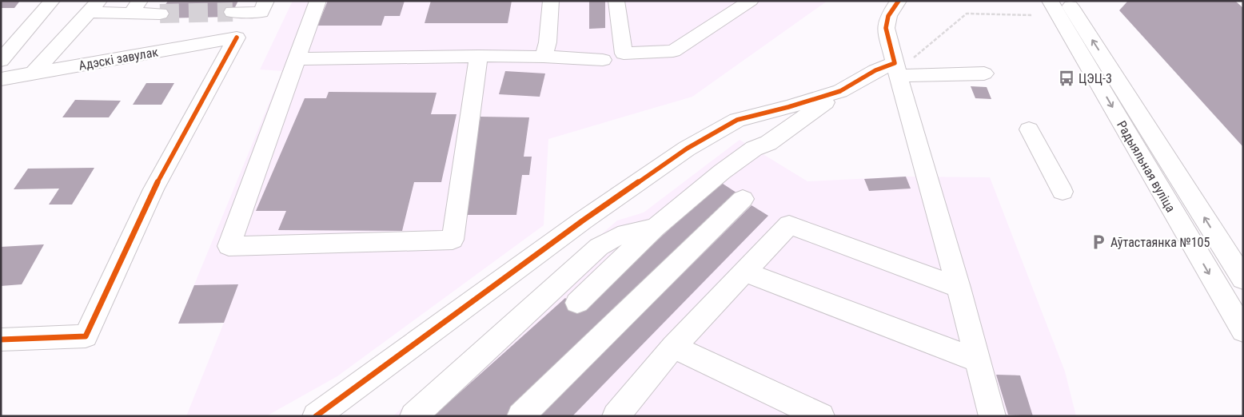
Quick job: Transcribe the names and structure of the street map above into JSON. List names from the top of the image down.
{
  "streets": {
    "street": ["Адэскі завулак", "Радыяльная вуліца"]
  },
  "places": {
    "bus stop": ["ЦЭЦ-3"],
    "parking": ["Аўтастаянка №105"]
  }
}
